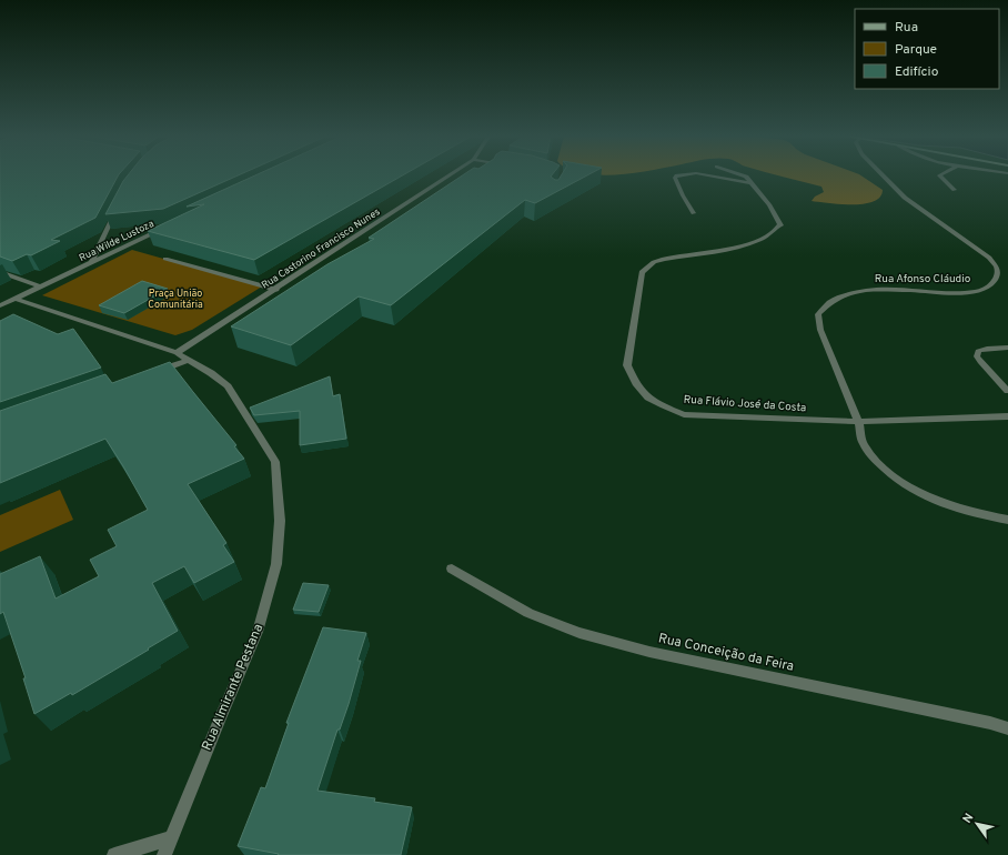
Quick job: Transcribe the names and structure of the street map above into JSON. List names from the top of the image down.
{
  "streets": {
    "street": [
      "Rua Wilde Lustoza",
      "Rua Castorino Francisco Nunes",
      "Rua Afonso Cláudio",
      "Rua Flávio José da Costa",
      "Rua Conceição da Feira",
      "Rua Almirante Pestana"
    ]
  },
  "crossings": [
    ["Rua Wilde Lustoza", "Rua Almirante Pestana"],
    ["Rua Castorino Francisco Nunes", "Rua Almirante Pestana"],
    ["Rua Afonso Cláudio", "Rua Flávio José da Costa"]
  ],
  "parks": ["Praça União Comunitária"],
  "legend": ["Rua", "Parque", "Edifício"],
  "north": "top left"
}
